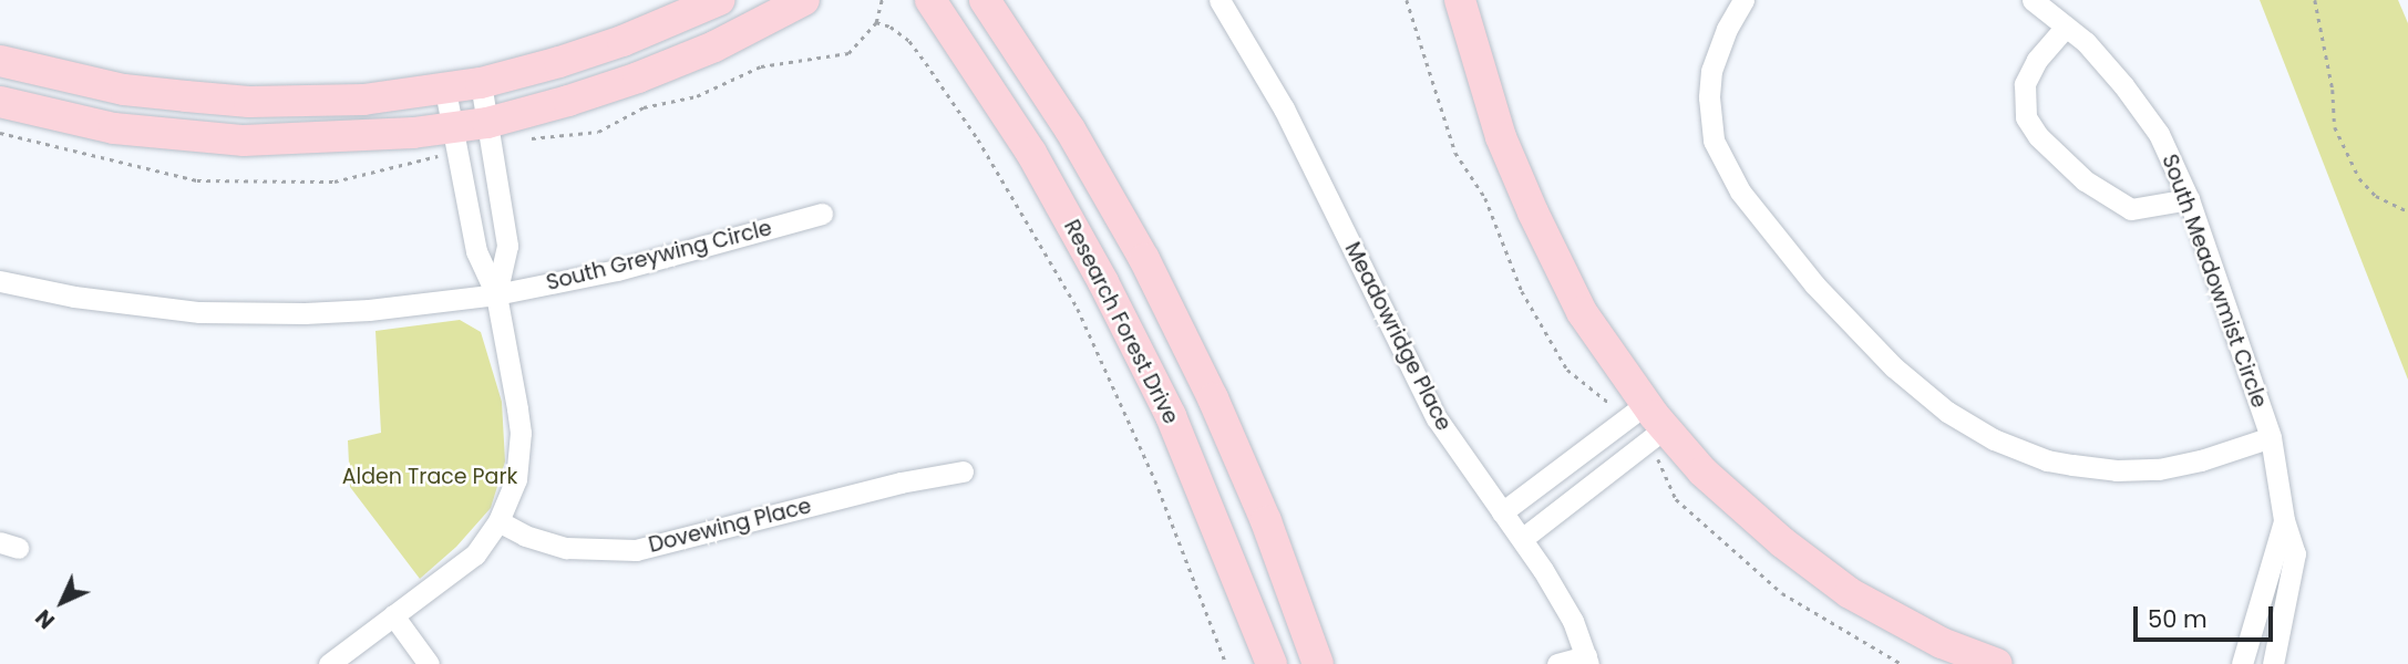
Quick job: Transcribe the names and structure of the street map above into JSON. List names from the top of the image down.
{
  "streets": {
    "street": [
      "South Greywing Circle",
      "South Meadowmist Circle",
      "Research Forest Drive",
      "Meadowridge Place",
      "Dovewing Place"
    ]
  },
  "parks": ["Alden Trace Park"],
  "scale_bar": "50 m",
  "north": "bottom left"
}
